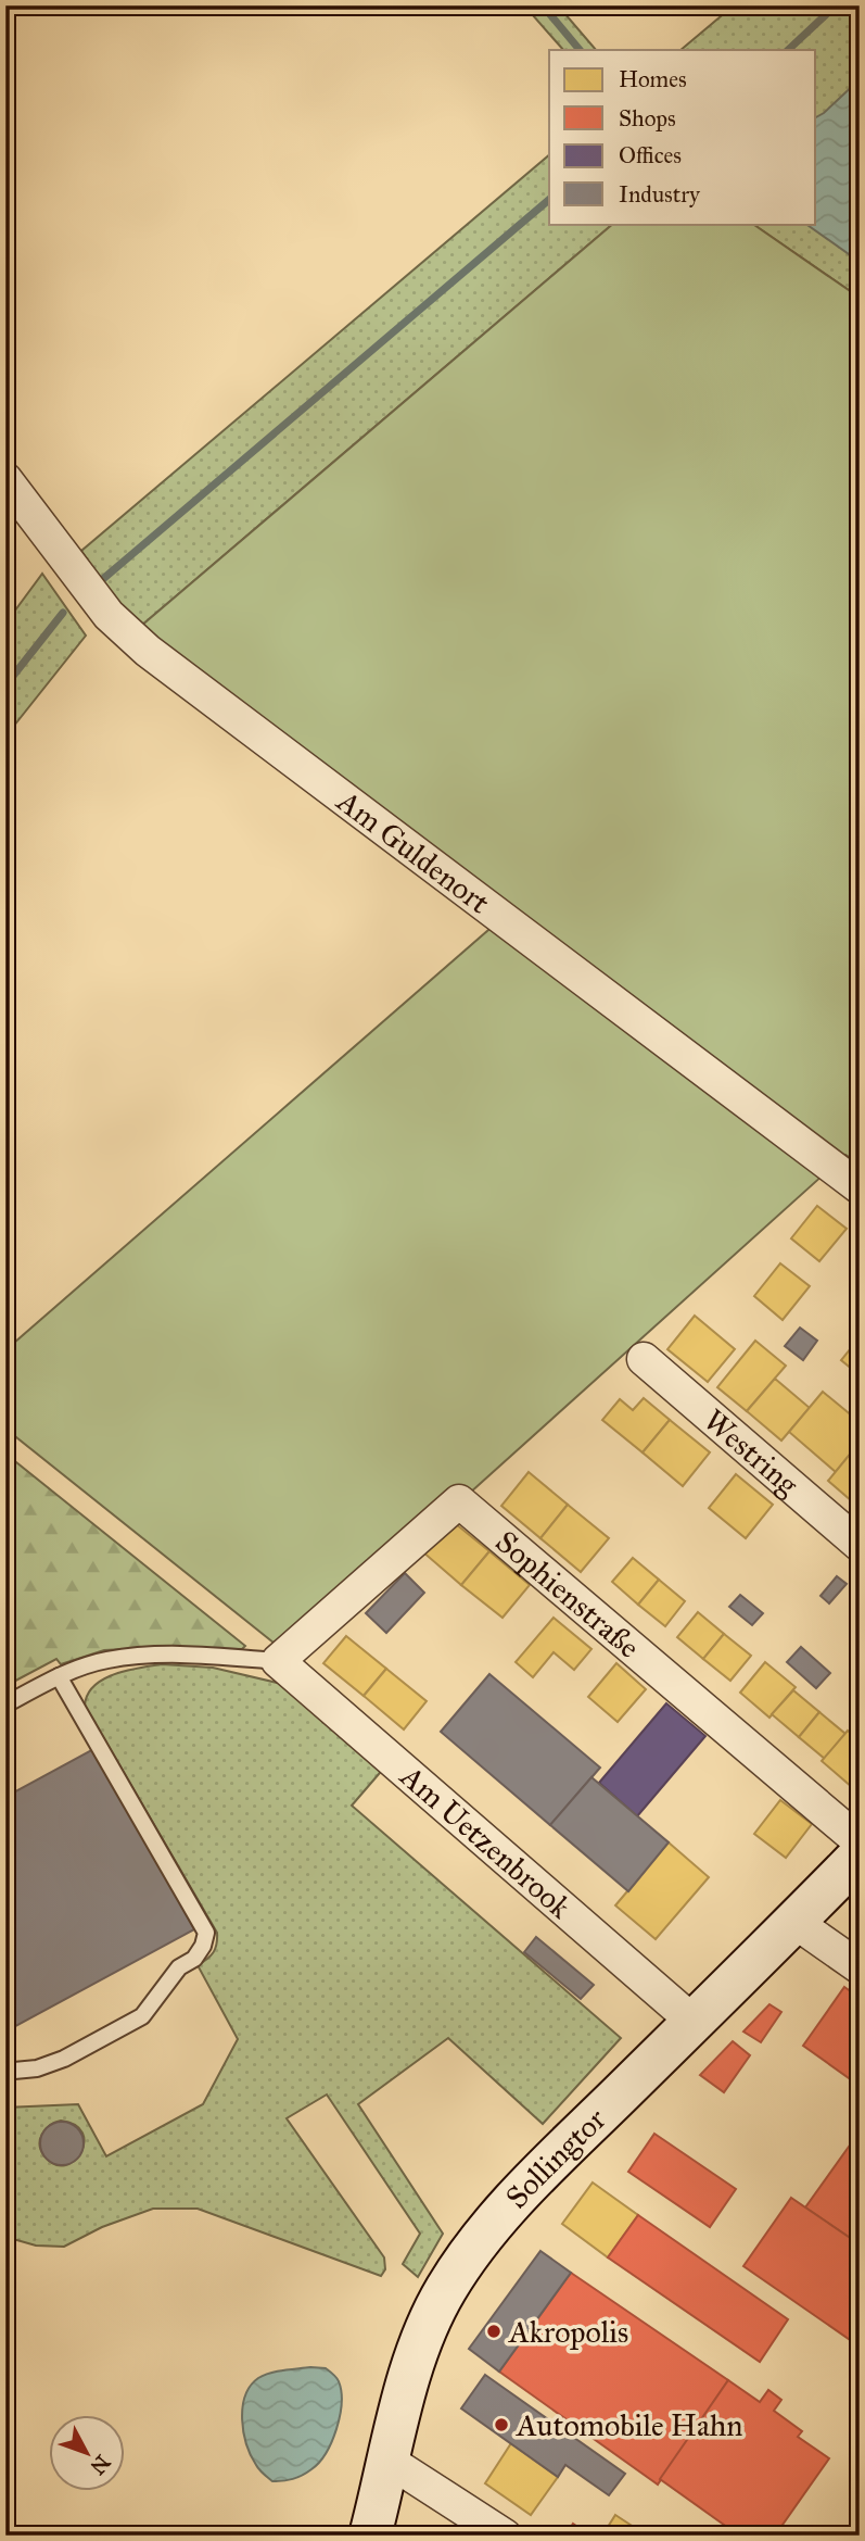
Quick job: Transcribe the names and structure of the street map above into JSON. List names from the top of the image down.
{
  "streets": {
    "main road": ["Sollingtor"],
    "street": [
      "Am Guldenort",
      "Westring",
      "Sophienstraße",
      "Am Uetzenbrook"
    ]
  },
  "crossings": [
    ["Sophienstraße", "Am Uetzenbrook"],
    ["Am Uetzenbrook", "Sollingtor"]
  ],
  "places": ["Akropolis", "Automobile Hahn"],
  "legend": [
    "Homes",
    "Shops",
    "Offices",
    "Industry"
  ],
  "north": "bottom right"
}
